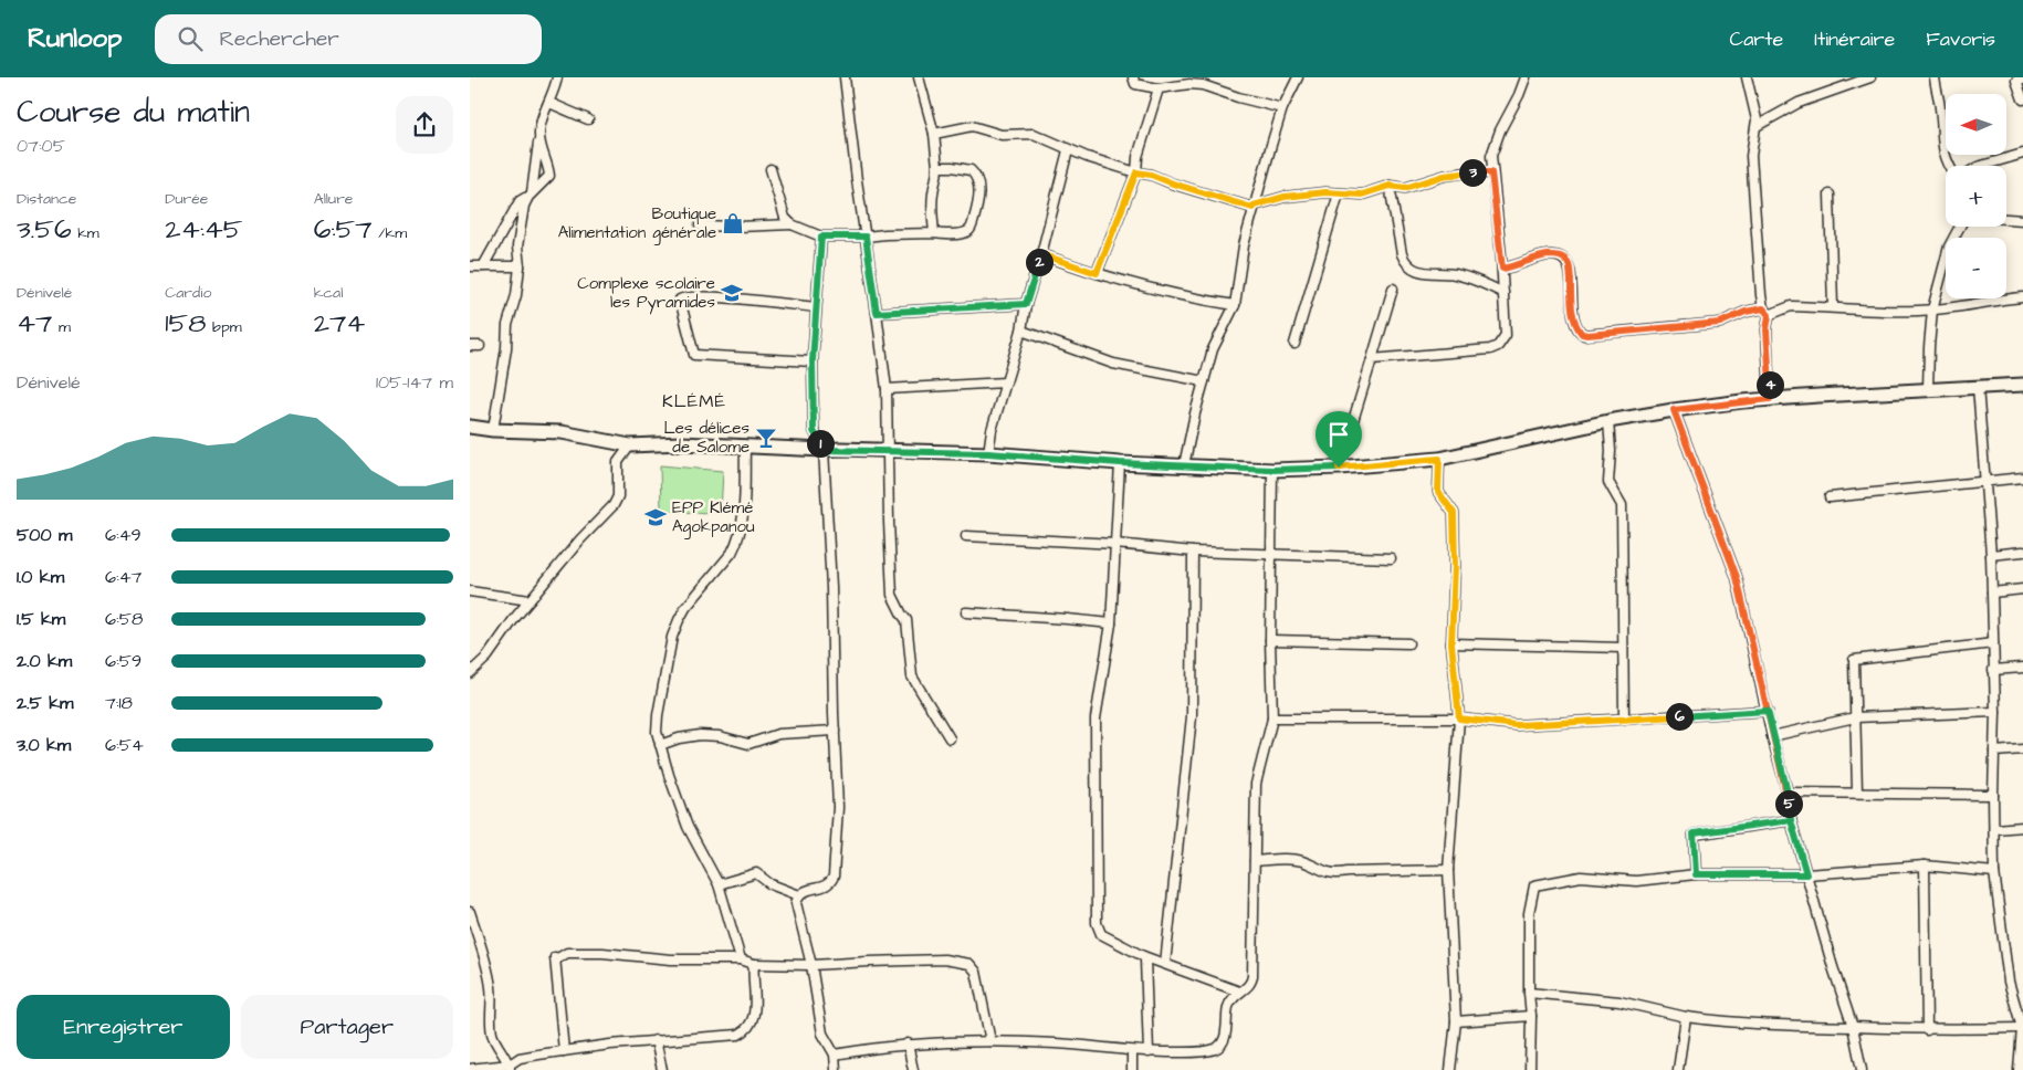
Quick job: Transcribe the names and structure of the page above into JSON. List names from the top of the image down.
{
  "districts": ["KLÉMÉ"],
  "places": {
    "shop": ["Boutique Alimentation générale"],
    "school or university": ["Complexe scolaire les Pyramides", "EPP Klémé Agokpanou"],
    "bar": ["Les délices de Salome"]
  },
  "north": "left",
  "page": {
    "header": "Runloop",
    "search": "Rechercher",
    "nav": ["Carte", "Itinéraire", "Favoris"],
    "heading": ["Course du matin", "07:05"],
    "map_buttons": ["+", "−"],
    "pins": [
      "3",
      "2",
      "4",
      "1",
      "6",
      "5"
    ],
    "stats": [
      ["Distance", "3.56 km"],
      ["Durée", "24:45"],
      ["Allure", "6:57 /km"],
      ["Dénivelé", "47 m"],
      ["Cardio", "158 bpm"],
      ["kcal", "274"]
    ],
    "chart": ["Dénivelé", "105–147 m"],
    "list": [
      {
        "name": "500 m",
        "note": "6:49"
      },
      {
        "name": "1.0 km",
        "note": "6:47"
      },
      {
        "name": "1.5 km",
        "note": "6:58"
      },
      {
        "name": "2.0 km",
        "note": "6:59"
      },
      {
        "name": "2.5 km",
        "note": "7:18"
      },
      {
        "name": "3.0 km",
        "note": "6:54"
      }
    ],
    "buttons": ["Enregistrer", "Partager"]
  }
}
